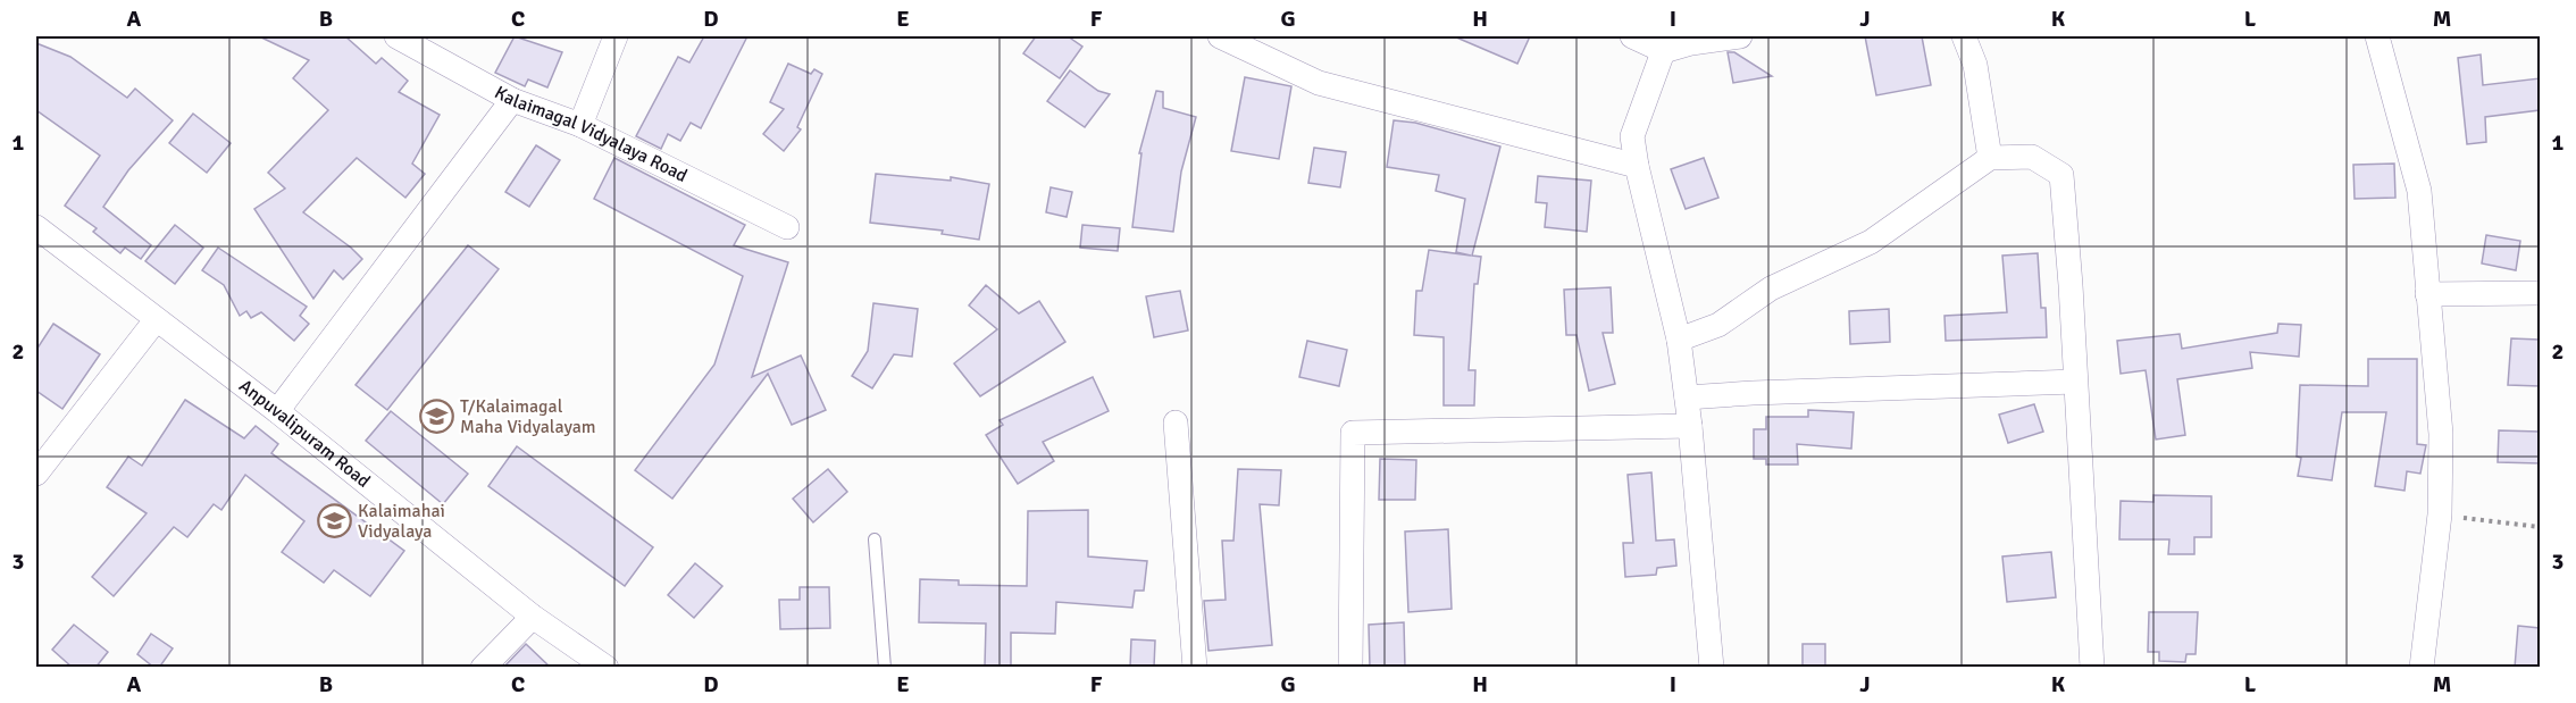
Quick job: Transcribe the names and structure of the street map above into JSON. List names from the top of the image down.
{
  "streets": {
    "street": ["Kalaimagal Vidyalaya Road", "Anpuvalipuram Road"]
  },
  "places": {
    "school or university": ["T/Kalaimagal Maha Vidyalayam", "Kalaimahai Vidyalaya"]
  },
  "grid": {
    "columns": [
      "A",
      "B",
      "C",
      "D",
      "E",
      "F",
      "G",
      "H",
      "I",
      "J",
      "K",
      "L",
      "M"
    ],
    "rows": ["1", "2", "3"]
  }
}
